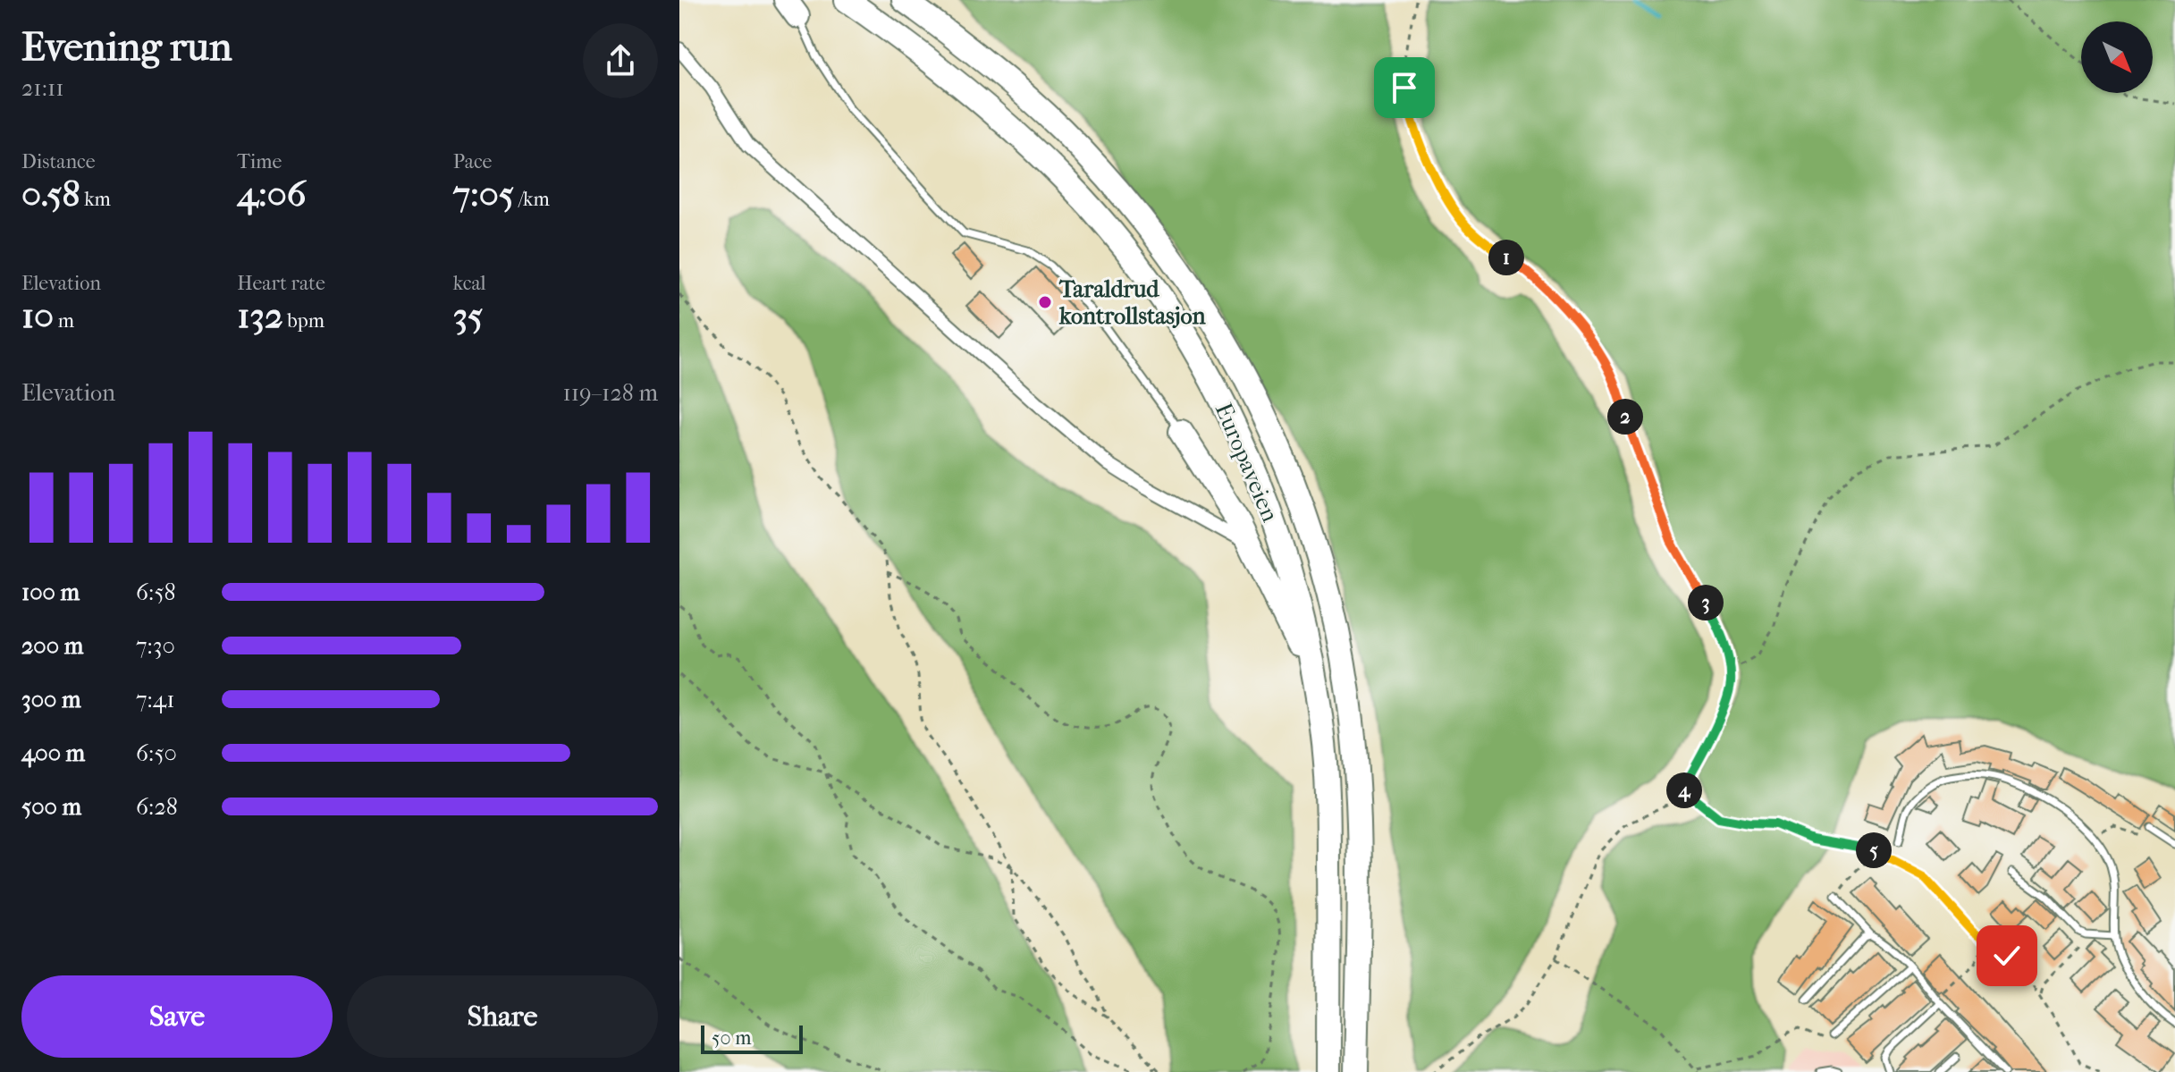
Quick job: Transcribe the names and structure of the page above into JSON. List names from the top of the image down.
{
  "streets": {
    "highway": ["Europaveien"]
  },
  "places": ["Taraldrud kontrollstasjon"],
  "scale_bar": "50 m",
  "north": "bottom right",
  "page": {
    "heading": ["Evening run", "21:11"],
    "stats": [
      ["Distance", "0.58 km"],
      ["Time", "4:06"],
      ["Pace", "7:05 /km"],
      ["Elevation", "10 m"],
      ["Heart rate", "132 bpm"],
      ["kcal", "35"]
    ],
    "pins": [
      "1",
      "2",
      "3",
      "4",
      "5"
    ],
    "chart": ["Elevation", "119–128 m"],
    "list": [
      {
        "name": "100 m",
        "note": "6:58"
      },
      {
        "name": "200 m",
        "note": "7:30"
      },
      {
        "name": "300 m",
        "note": "7:41"
      },
      {
        "name": "400 m",
        "note": "6:50"
      },
      {
        "name": "500 m",
        "note": "6:28"
      }
    ],
    "buttons": ["Save", "Share"],
    "scale": "50 m"
  }
}
